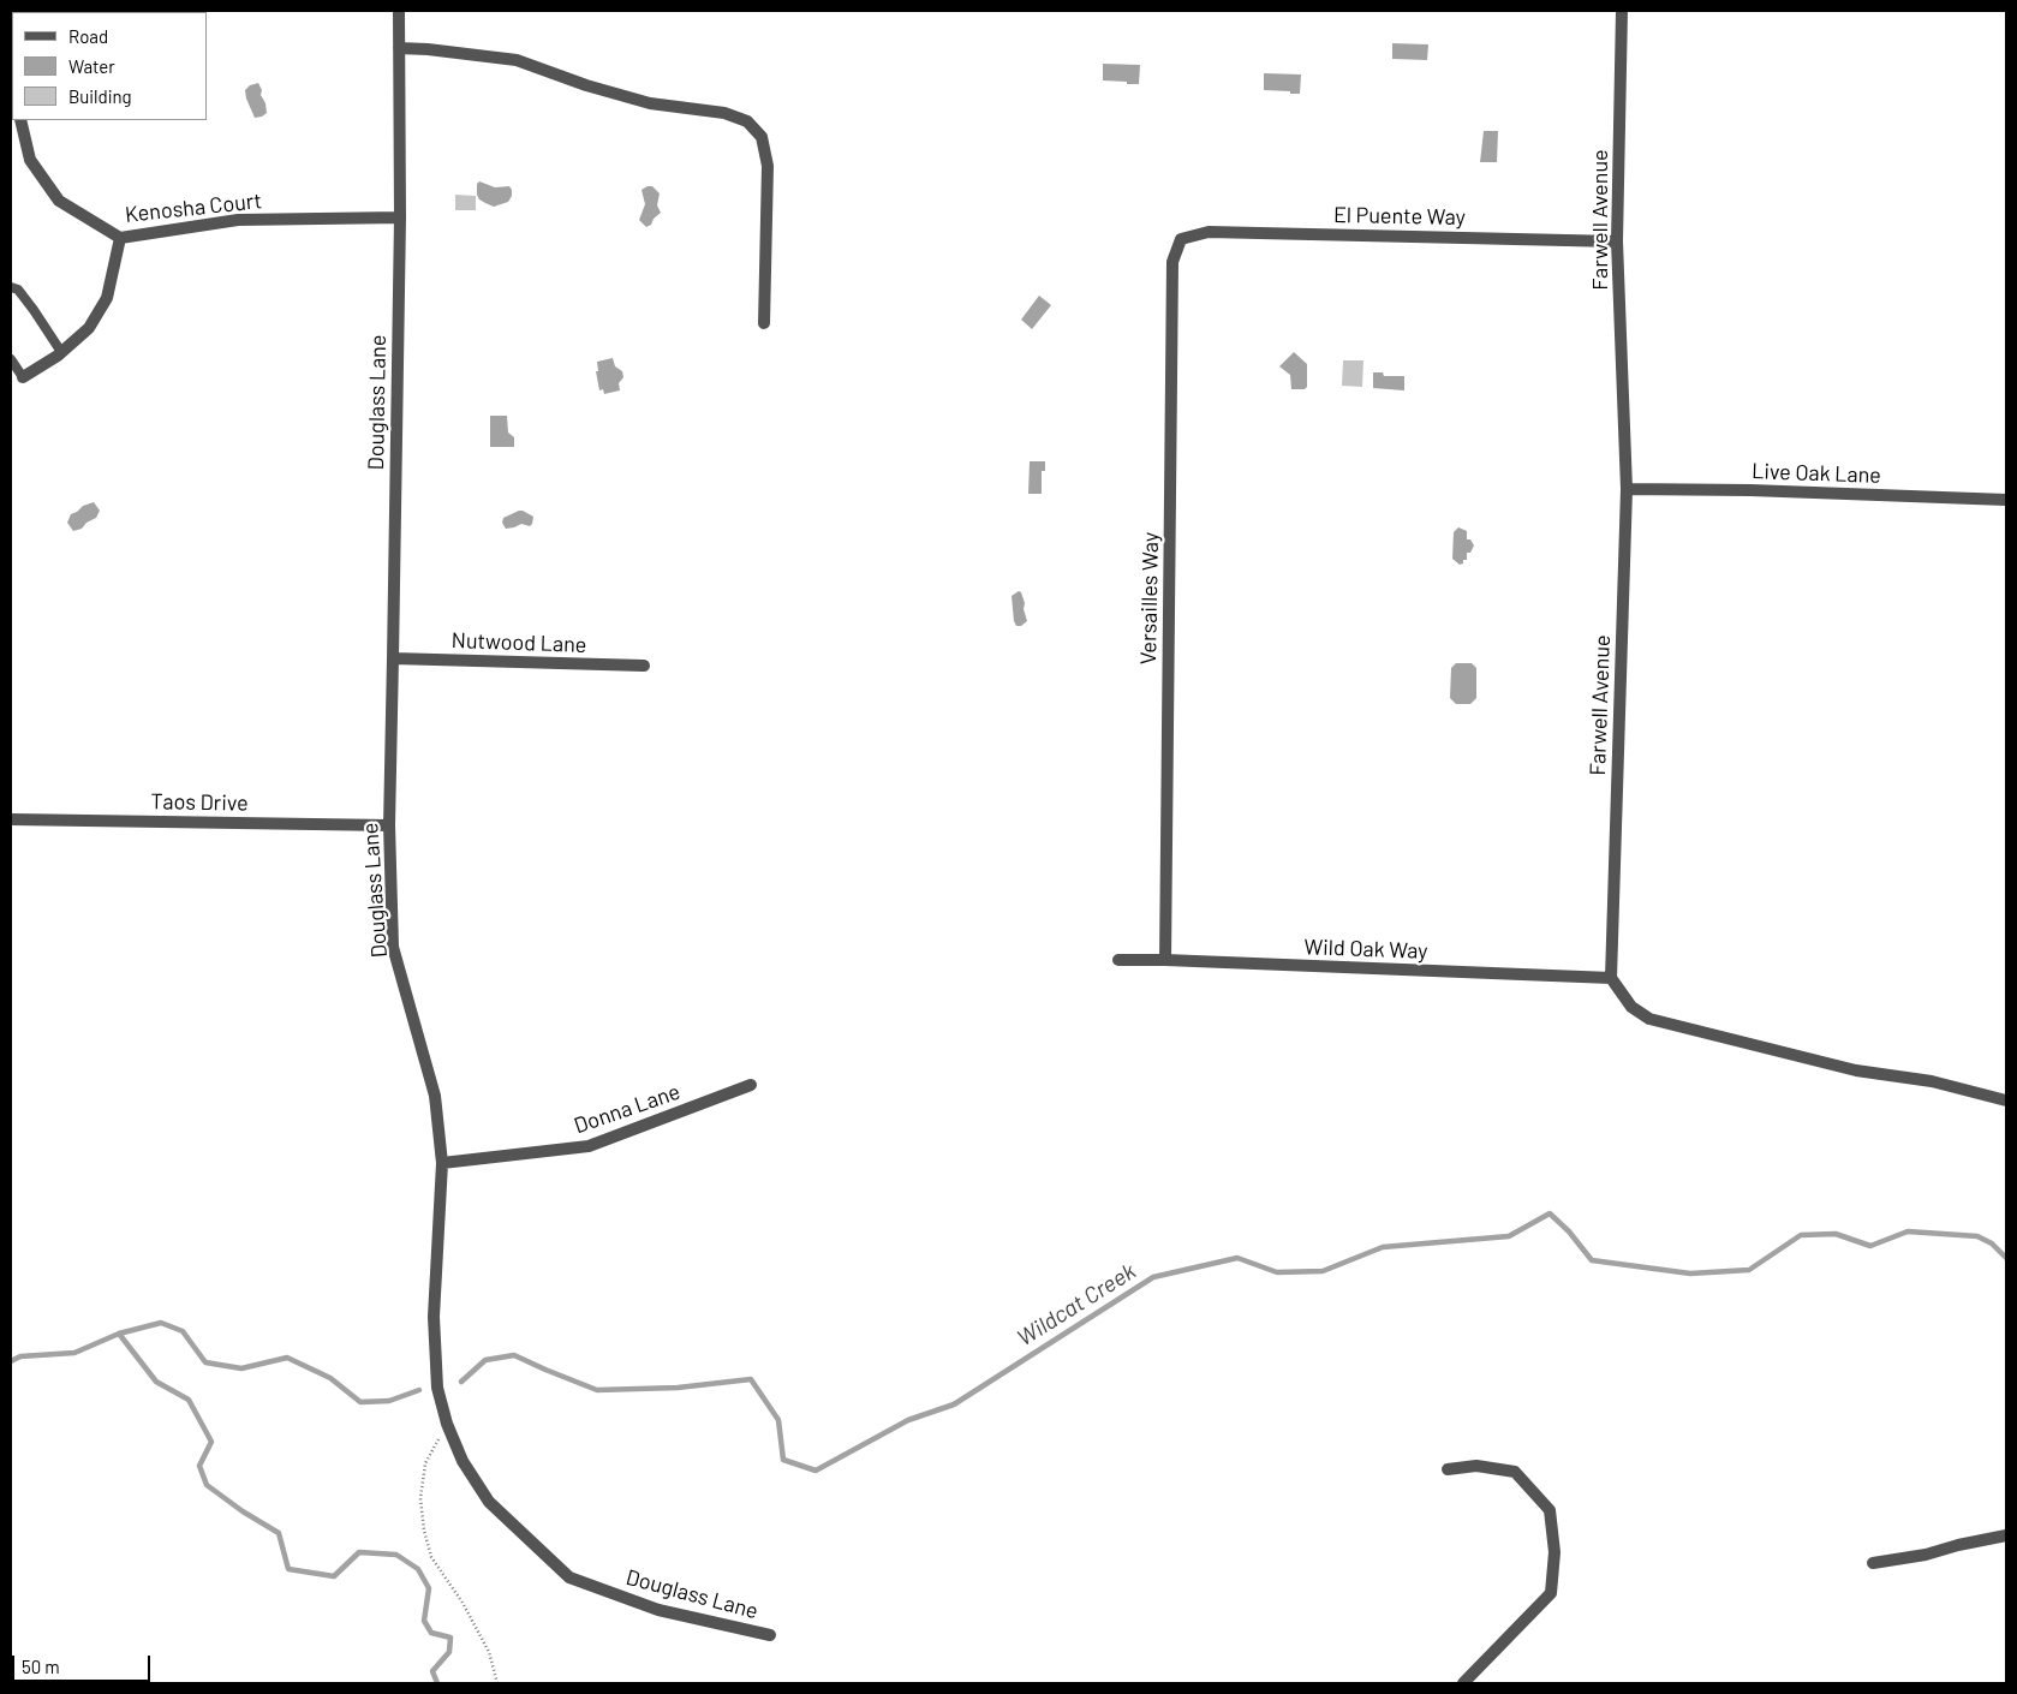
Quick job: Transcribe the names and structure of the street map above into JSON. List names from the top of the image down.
{
  "streets": {
    "street": [
      "Kenosha Court",
      "El Puente Way",
      "Farwell Avenue",
      "Douglass Lane",
      "Live Oak Lane",
      "Versailles Way",
      "Nutwood Lane",
      "Taos Drive",
      "Wild Oak Way",
      "Donna Lane"
    ]
  },
  "crossings": [
    ["Kenosha Court", "Douglass Lane"],
    ["El Puente Way", "Farwell Avenue"],
    ["El Puente Way", "Versailles Way"],
    ["Farwell Avenue", "Live Oak Lane"],
    ["Farwell Avenue", "Wild Oak Way"],
    ["Douglass Lane", "Nutwood Lane"],
    ["Douglass Lane", "Taos Drive"],
    ["Douglass Lane", "Donna Lane"],
    ["Versailles Way", "Wild Oak Way"]
  ],
  "water": ["Wildcat Creek"],
  "legend": ["Road", "Water", "Building"],
  "scale_bar": "50 m"
}
